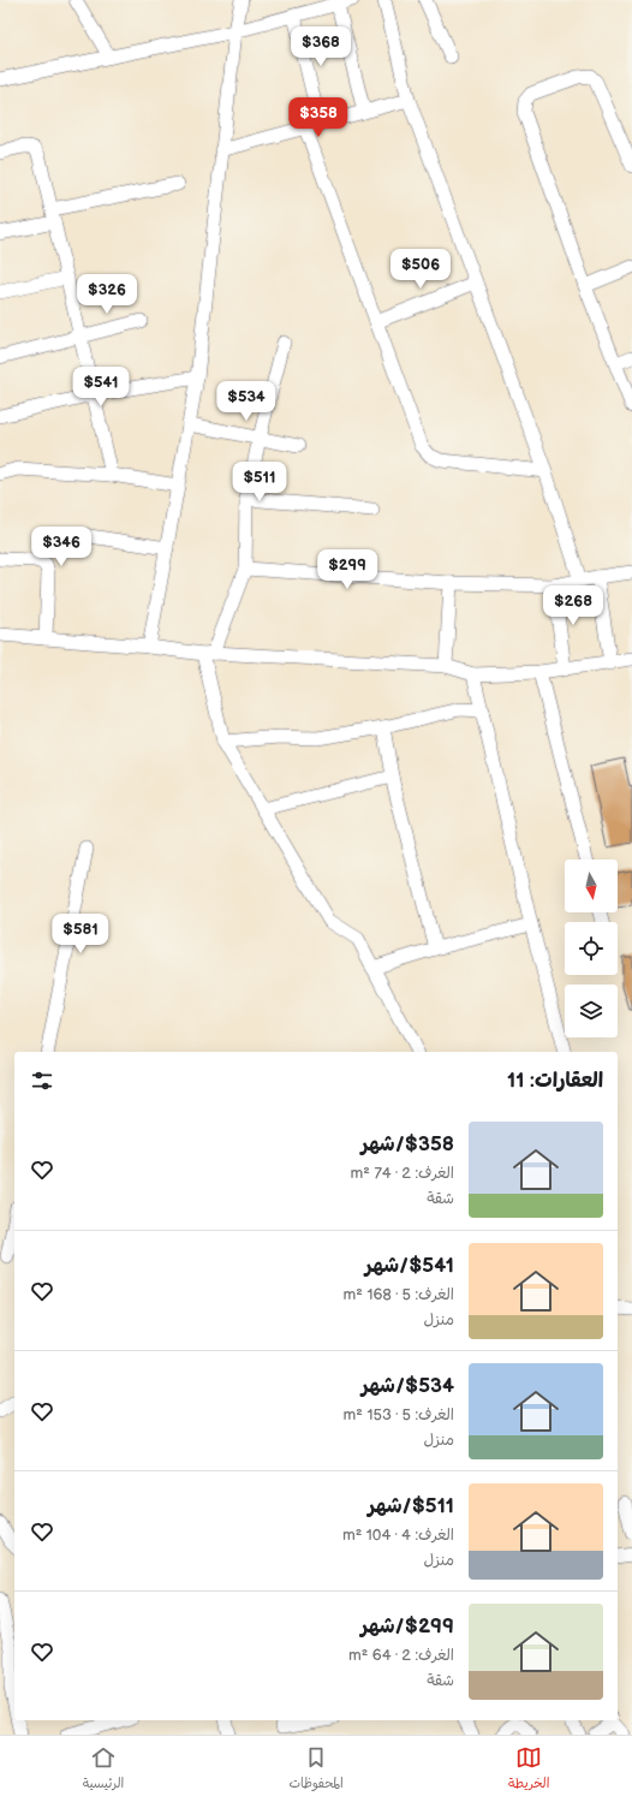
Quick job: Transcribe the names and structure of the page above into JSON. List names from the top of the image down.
{
  "north": "bottom",
  "page": {
    "price": [
      "$368",
      "$358",
      "$506",
      "$326",
      "$541",
      "$534",
      "$511",
      "$346",
      "$299",
      "$268",
      "$581"
    ],
    "heading": "العقارات: 11",
    "list": [
      {
        "name": "$358/شهر",
        "note": "الغرف: 2 · 74 m² · شقة"
      },
      {
        "name": "$541/شهر",
        "note": "الغرف: 5 · 168 m² · منزل"
      },
      {
        "name": "$534/شهر",
        "note": "الغرف: 5 · 153 m² · منزل"
      },
      {
        "name": "$511/شهر",
        "note": "الغرف: 4 · 104 m² · منزل"
      },
      {
        "name": "$299/شهر",
        "note": "الغرف: 2 · 64 m² · شقة"
      }
    ],
    "tabs": ["الخريطة", "المحفوظات", "الرئيسية"]
  }
}
